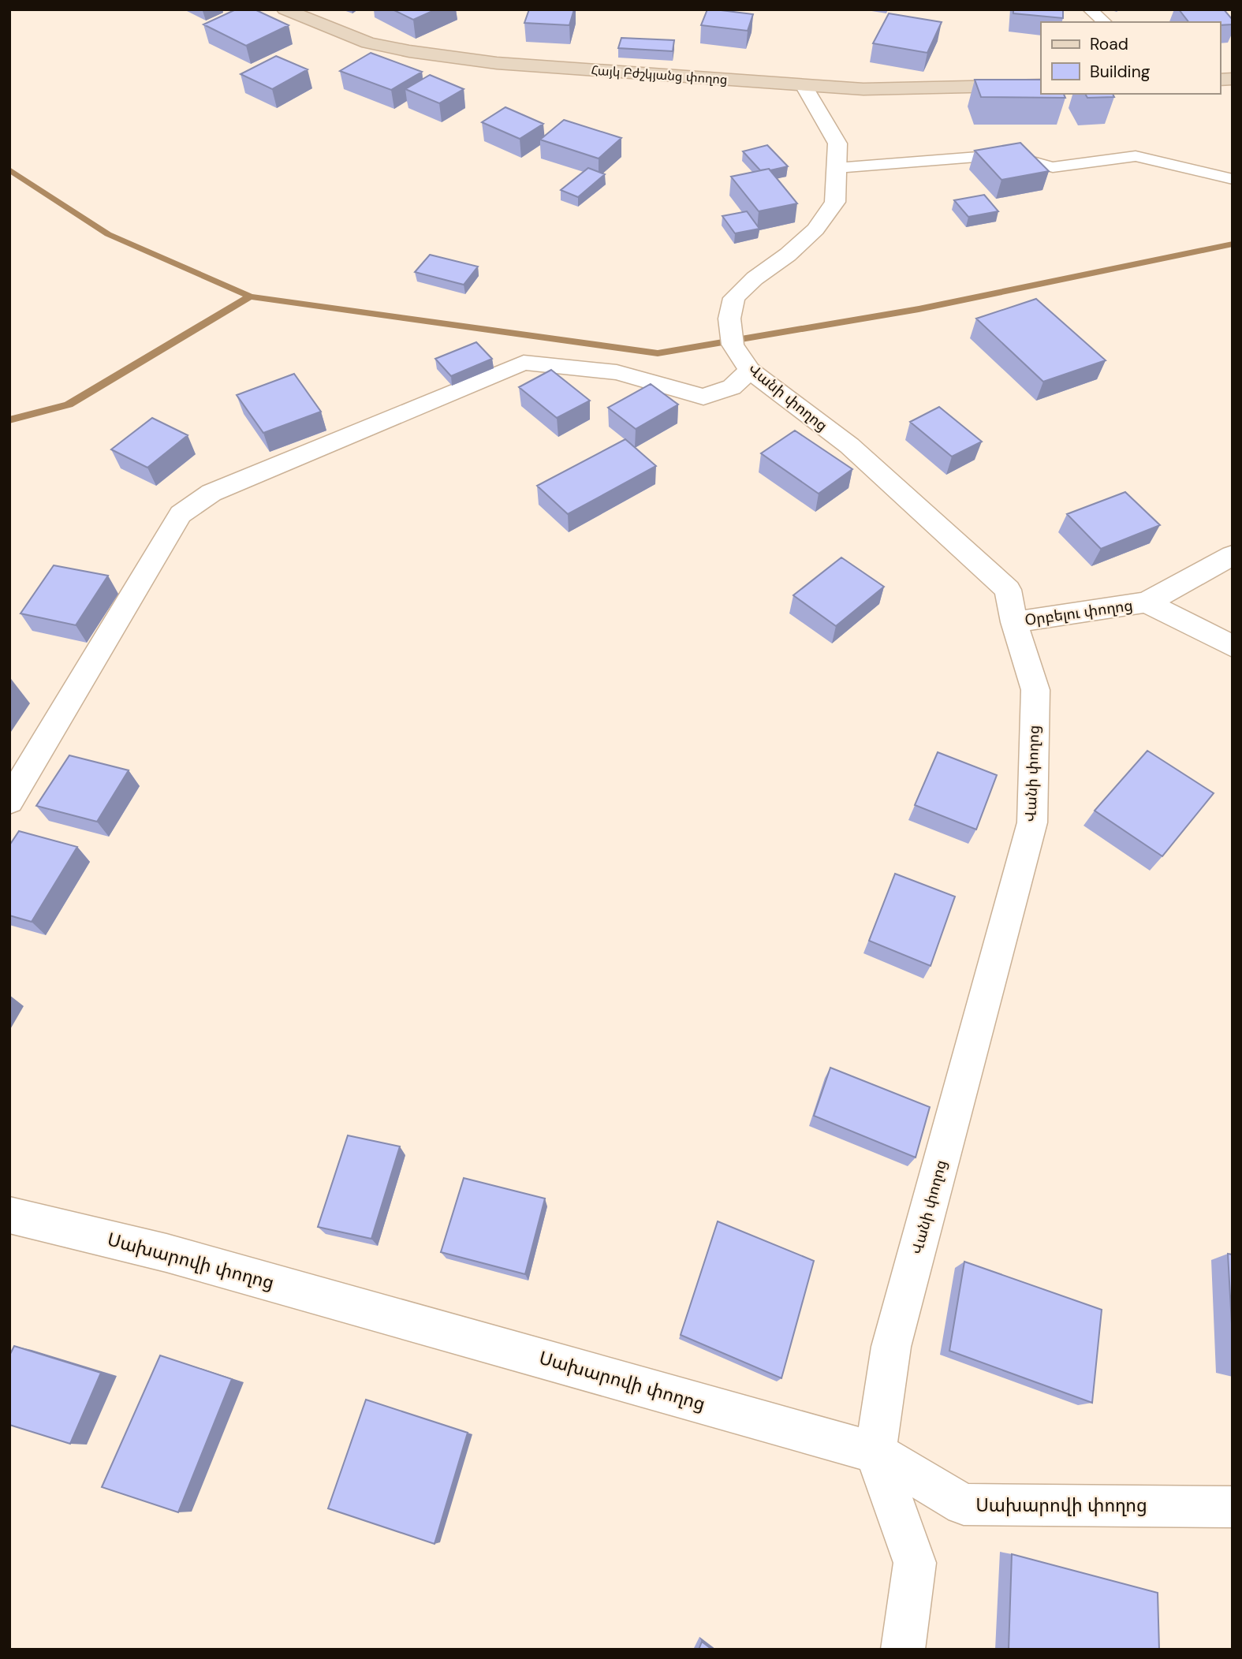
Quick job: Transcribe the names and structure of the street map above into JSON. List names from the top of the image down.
{
  "streets": {
    "main road": ["Հայկ Բժշկյանց փողոց"],
    "street": ["Վանի փողոց", "Օրբելու փողոց", "Սախարովի փողոց"]
  },
  "crossings": [
    ["Հայկ Բժշկյանց փողոց", "Վանի փողոց"],
    ["Վանի փողոց", "Օրբելու փողոց"],
    ["Վանի փողոց", "Սախարովի փողոց"]
  ],
  "legend": ["Road", "Building"]
}
